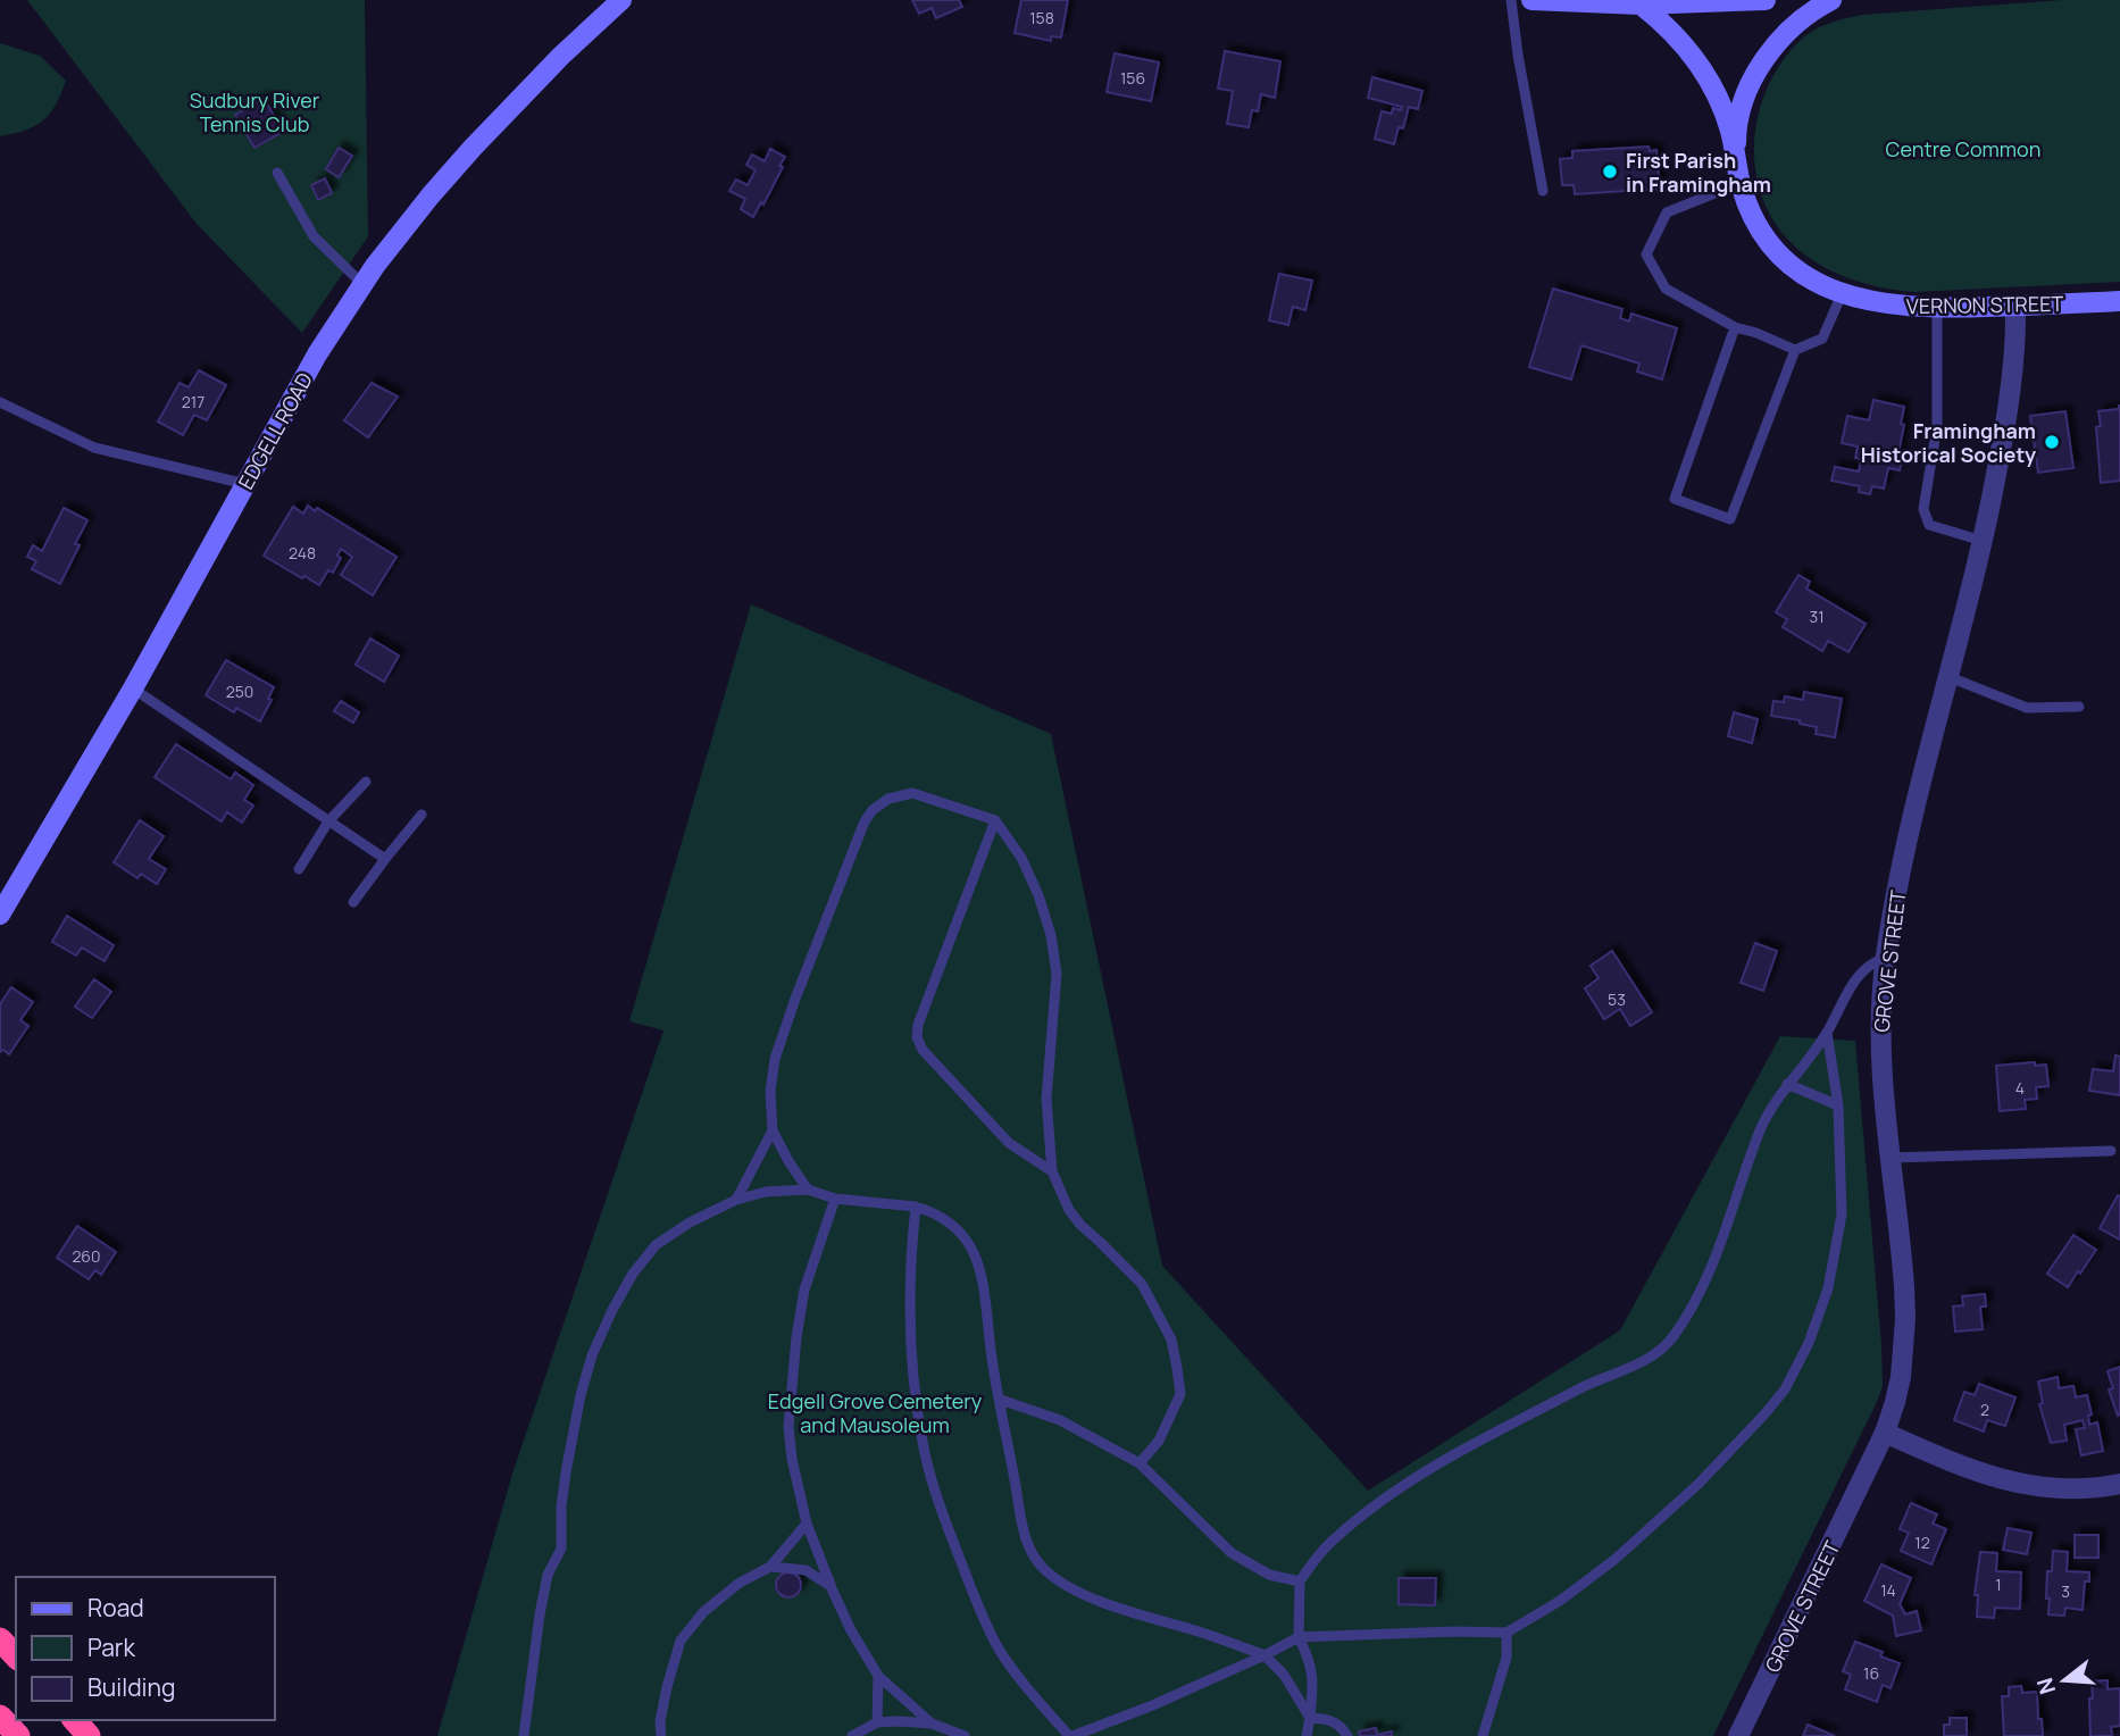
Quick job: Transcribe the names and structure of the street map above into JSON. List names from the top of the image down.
{
  "streets": {
    "main road": ["VERNON STREET", "EDGELL ROAD"],
    "street": ["GROVE STREET"]
  },
  "crossings": [
    ["VERNON STREET", "GROVE STREET"]
  ],
  "parks": ["Sudbury River Tennis Club", "Centre Common", "Edgell Grove Cemetery and Mausoleum"],
  "places": ["First Parish in Framingham", "Framingham Historical Society"],
  "house_numbers": [
    "158",
    "156",
    "217",
    "248",
    "31",
    "250",
    "53",
    "4",
    "260",
    "2",
    "12",
    "1",
    "14",
    "3",
    "16"
  ],
  "legend": ["Road", "Park", "Building"],
  "north": "left"
}
